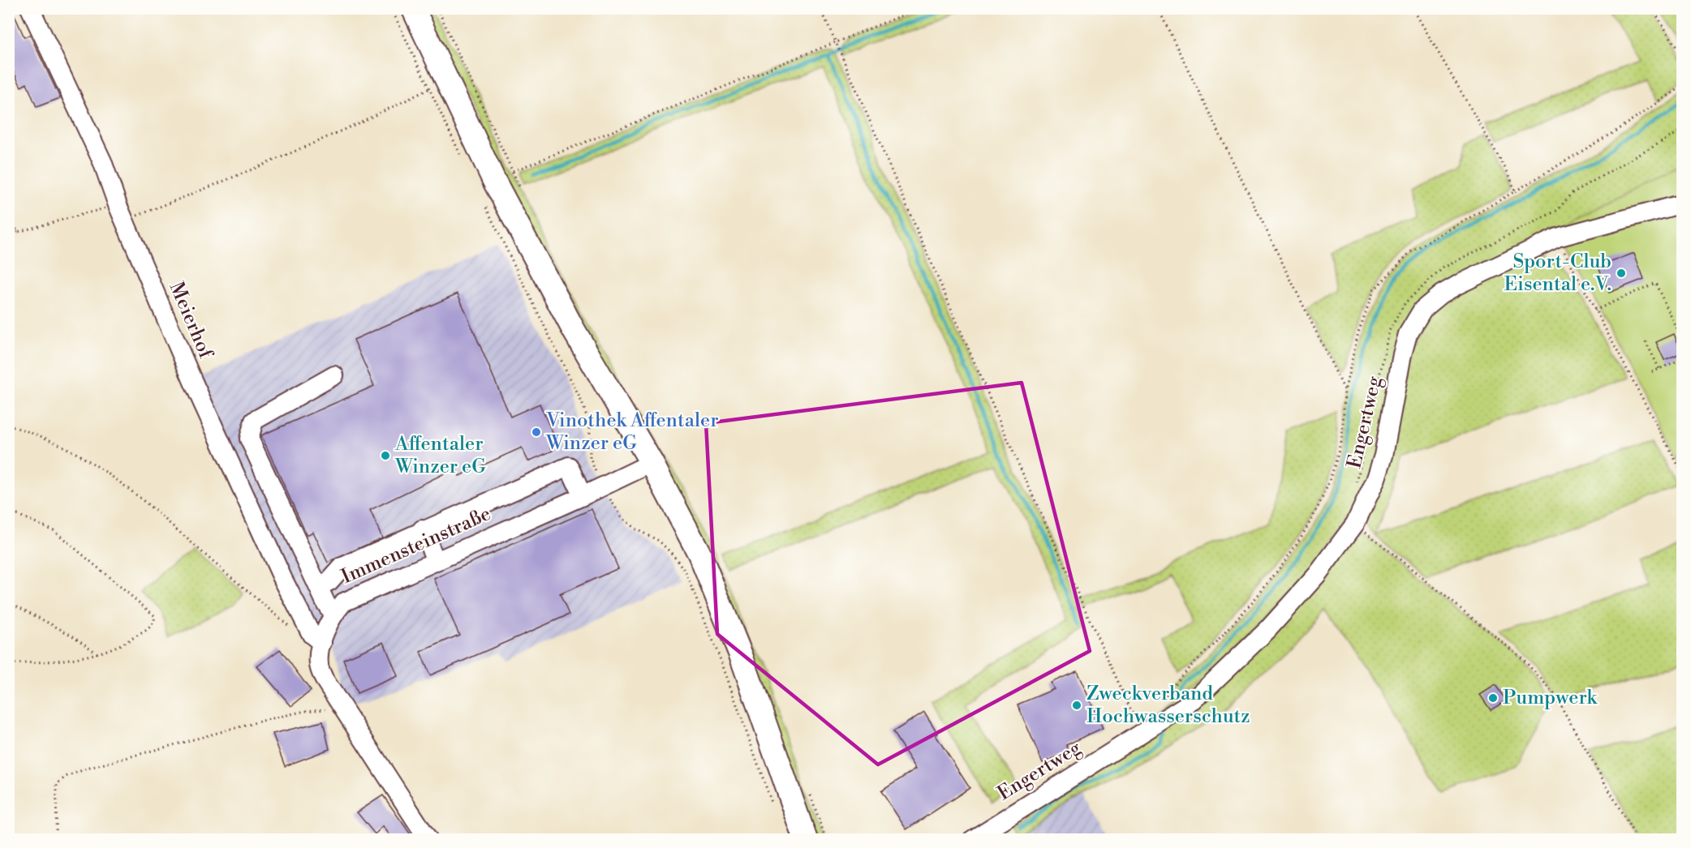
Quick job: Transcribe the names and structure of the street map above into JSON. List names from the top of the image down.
{
  "streets": {
    "street": ["Meierhof", "Engertweg", "Immensteinstraße"]
  },
  "crossings": [
    ["Meierhof", "Immensteinstraße"]
  ],
  "places": [
    "Sport-Club Eisental e.V.",
    "Vinothek Affentaler Winzer eG",
    "Affentaler Winzer eG",
    "Pumpwerk",
    "Zweckverband Hochwasserschutz"
  ]
}
